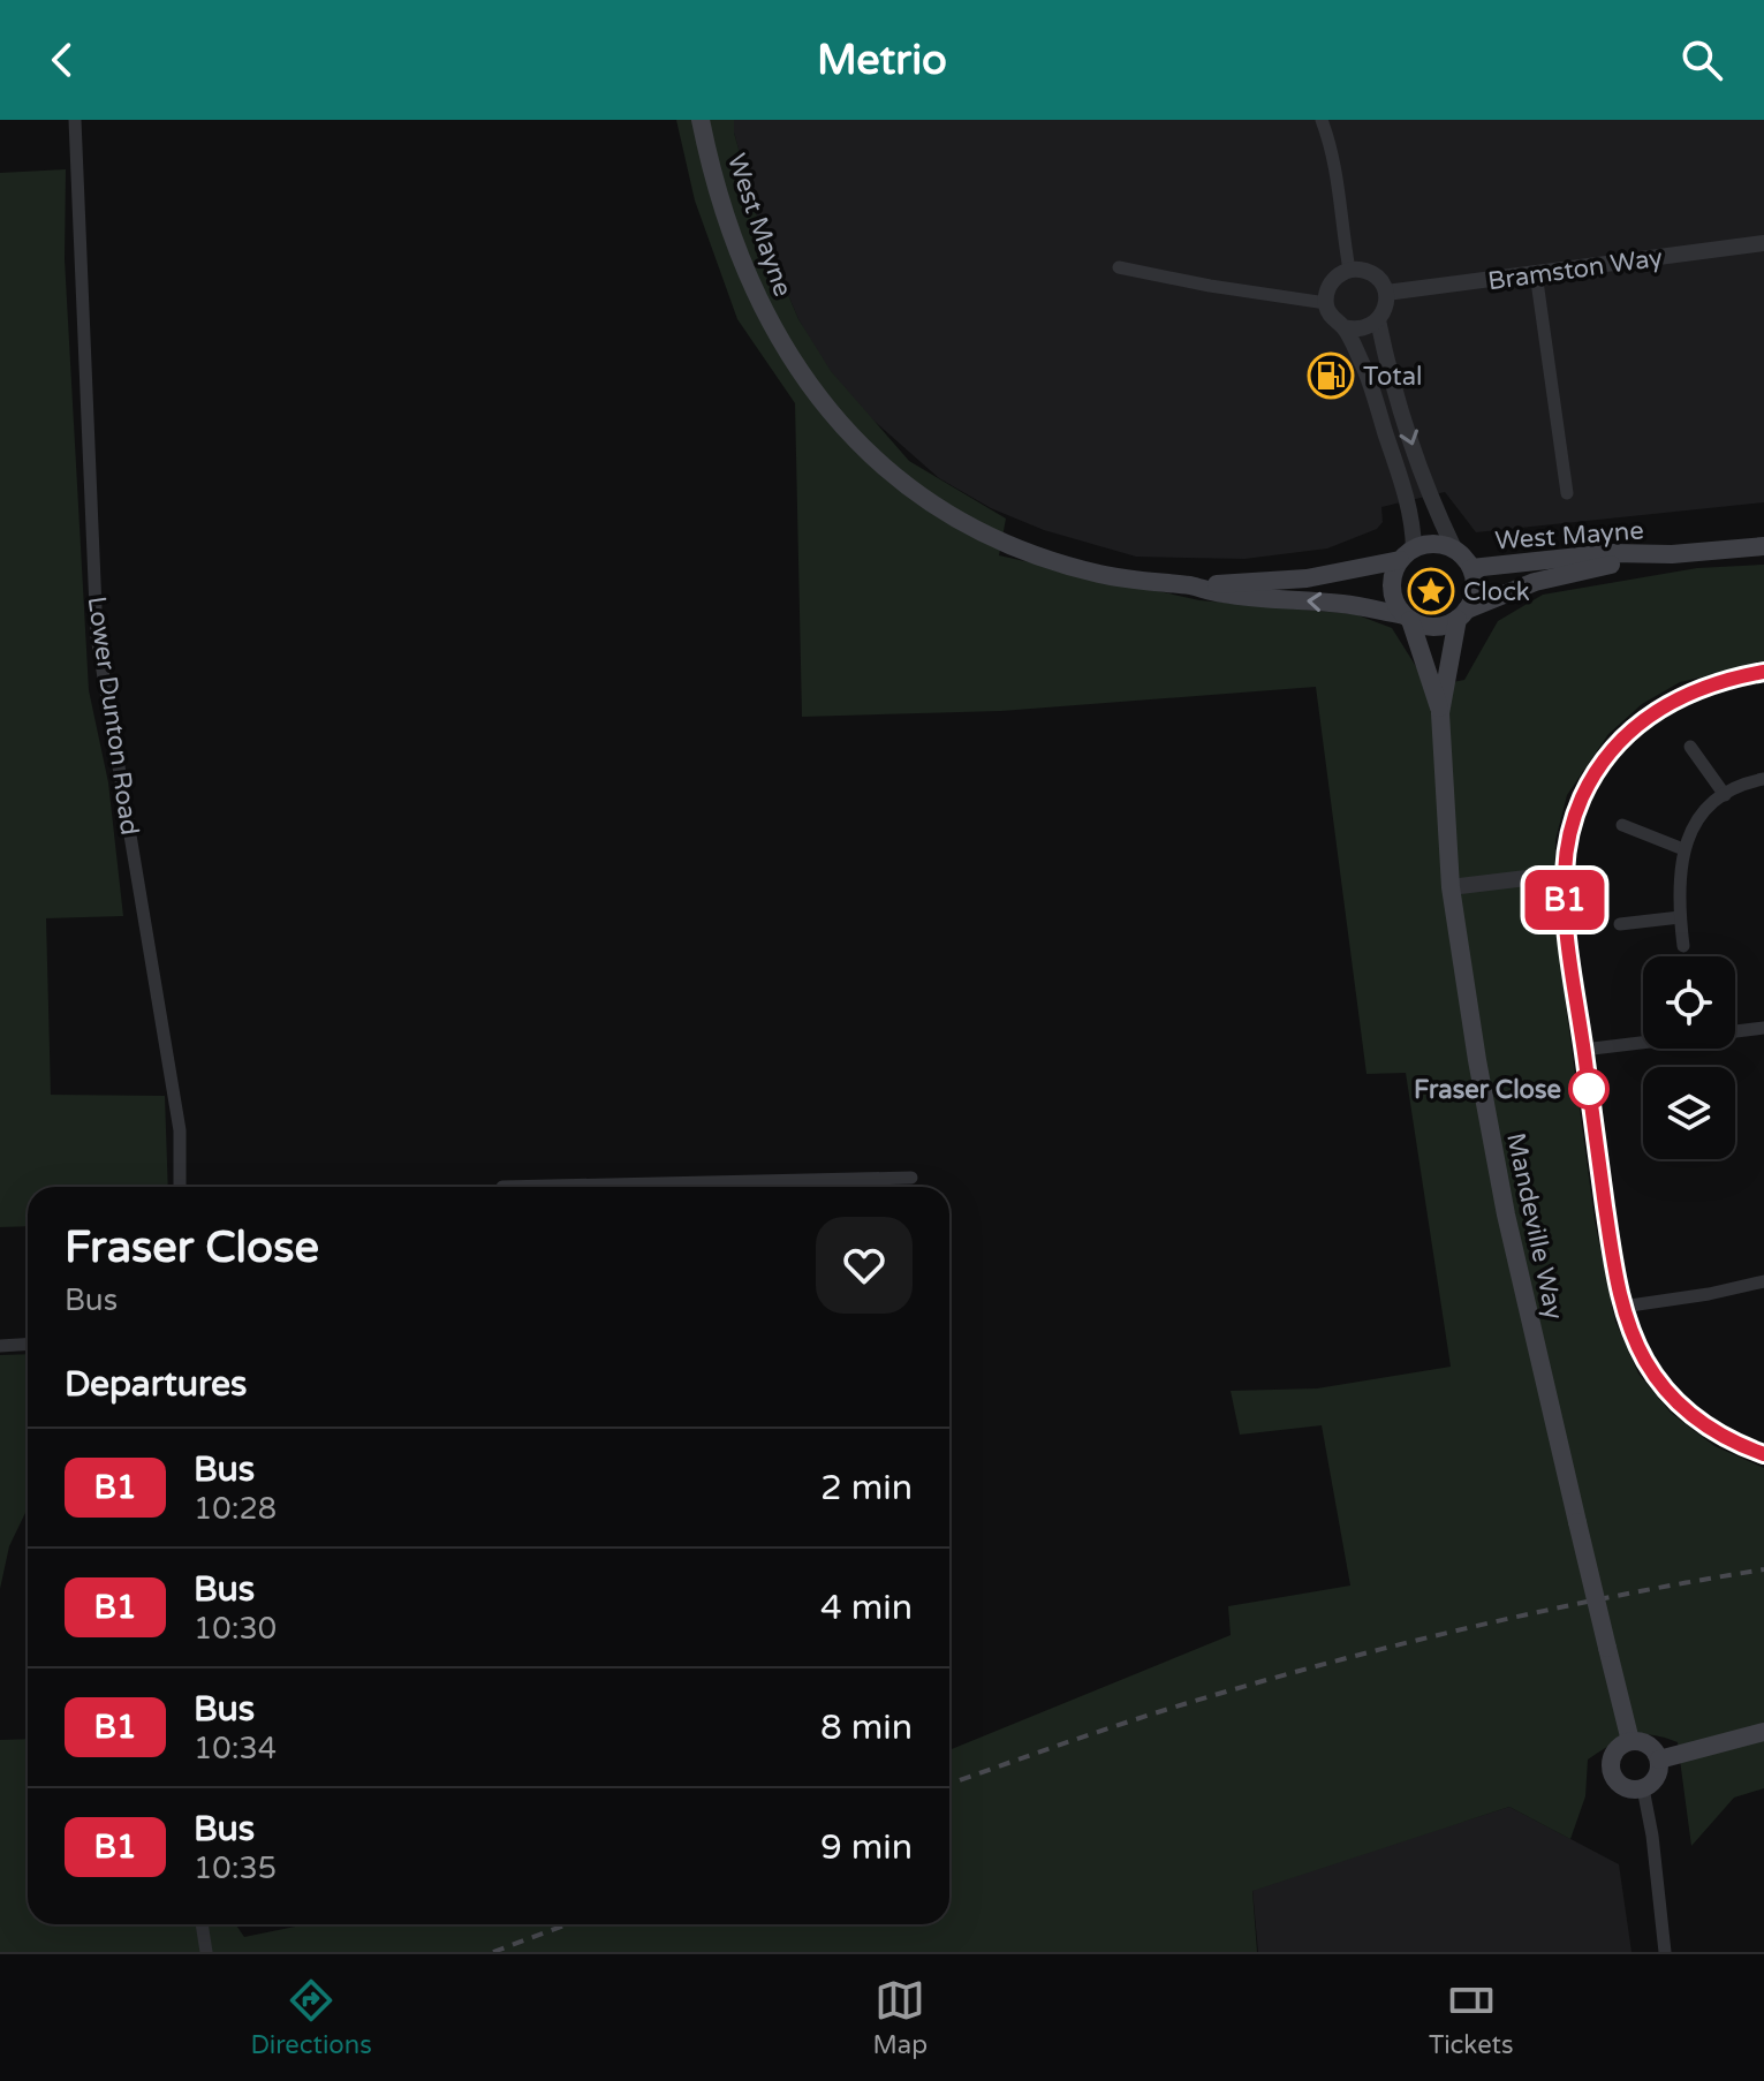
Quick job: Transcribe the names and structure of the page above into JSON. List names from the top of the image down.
{
  "streets": {
    "main road": ["West Mayne", "Mandeville Way"],
    "street": ["Bramston Way", "Lower Dunton Road"]
  },
  "crossings": [
    ["West Mayne", "Mandeville Way"]
  ],
  "places": {
    "fuel station": ["Total"],
    "place": ["Clock"],
    "other": ["Fraser Close"]
  },
  "lines": ["bus line B1"],
  "page": {
    "header": "Metrio",
    "on_map": "B1",
    "heading": [
      ["Fraser Close", "Bus"],
      "Departures"
    ],
    "list": [
      {
        "mark": "B1",
        "name": "Bus",
        "note": "10:28",
        "value": "2 min"
      },
      {
        "mark": "B1",
        "name": "Bus",
        "note": "10:30",
        "value": "4 min"
      },
      {
        "mark": "B1",
        "name": "Bus",
        "note": "10:34",
        "value": "8 min"
      },
      {
        "mark": "B1",
        "name": "Bus",
        "note": "10:35",
        "value": "9 min"
      }
    ],
    "tabs": ["Directions", "Map", "Tickets"]
  }
}
